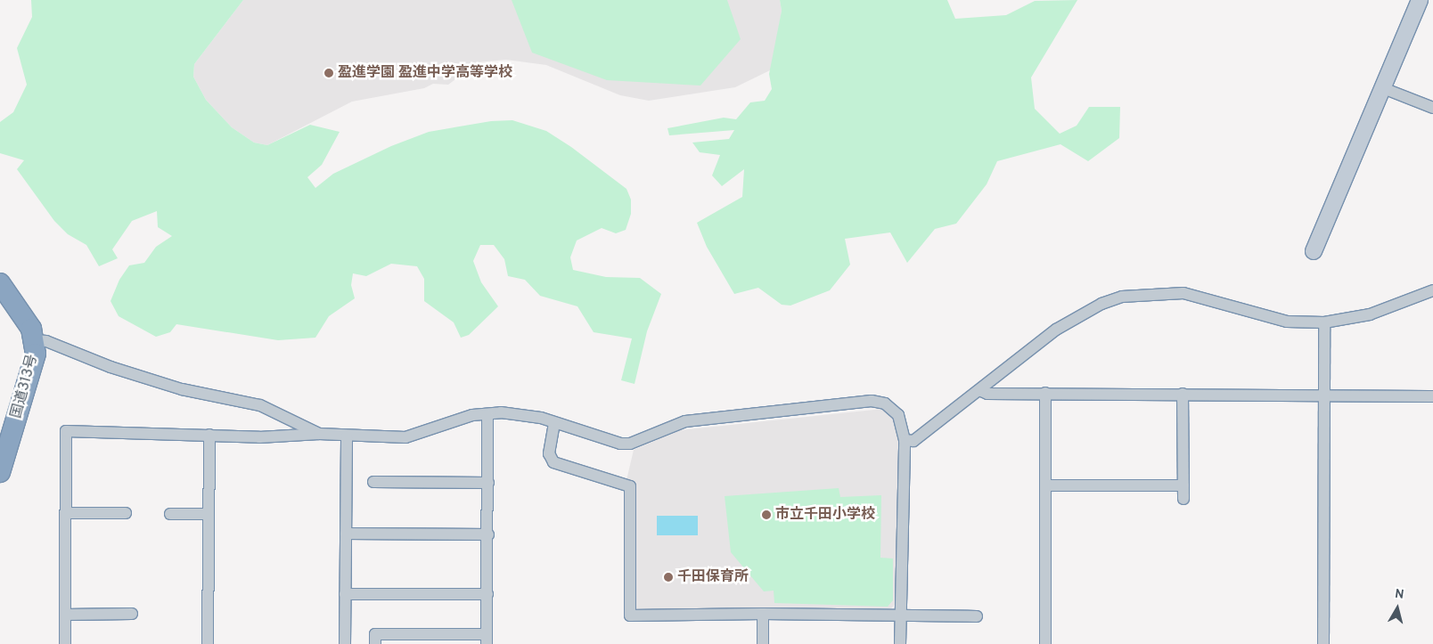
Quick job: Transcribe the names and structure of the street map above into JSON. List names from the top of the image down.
{
  "streets": {
    "highway": ["国道313号"]
  },
  "places": ["盈進学園 盈進中学高等学校", "市立千田小学校", "千田保育所"],
  "north": "top"
}
